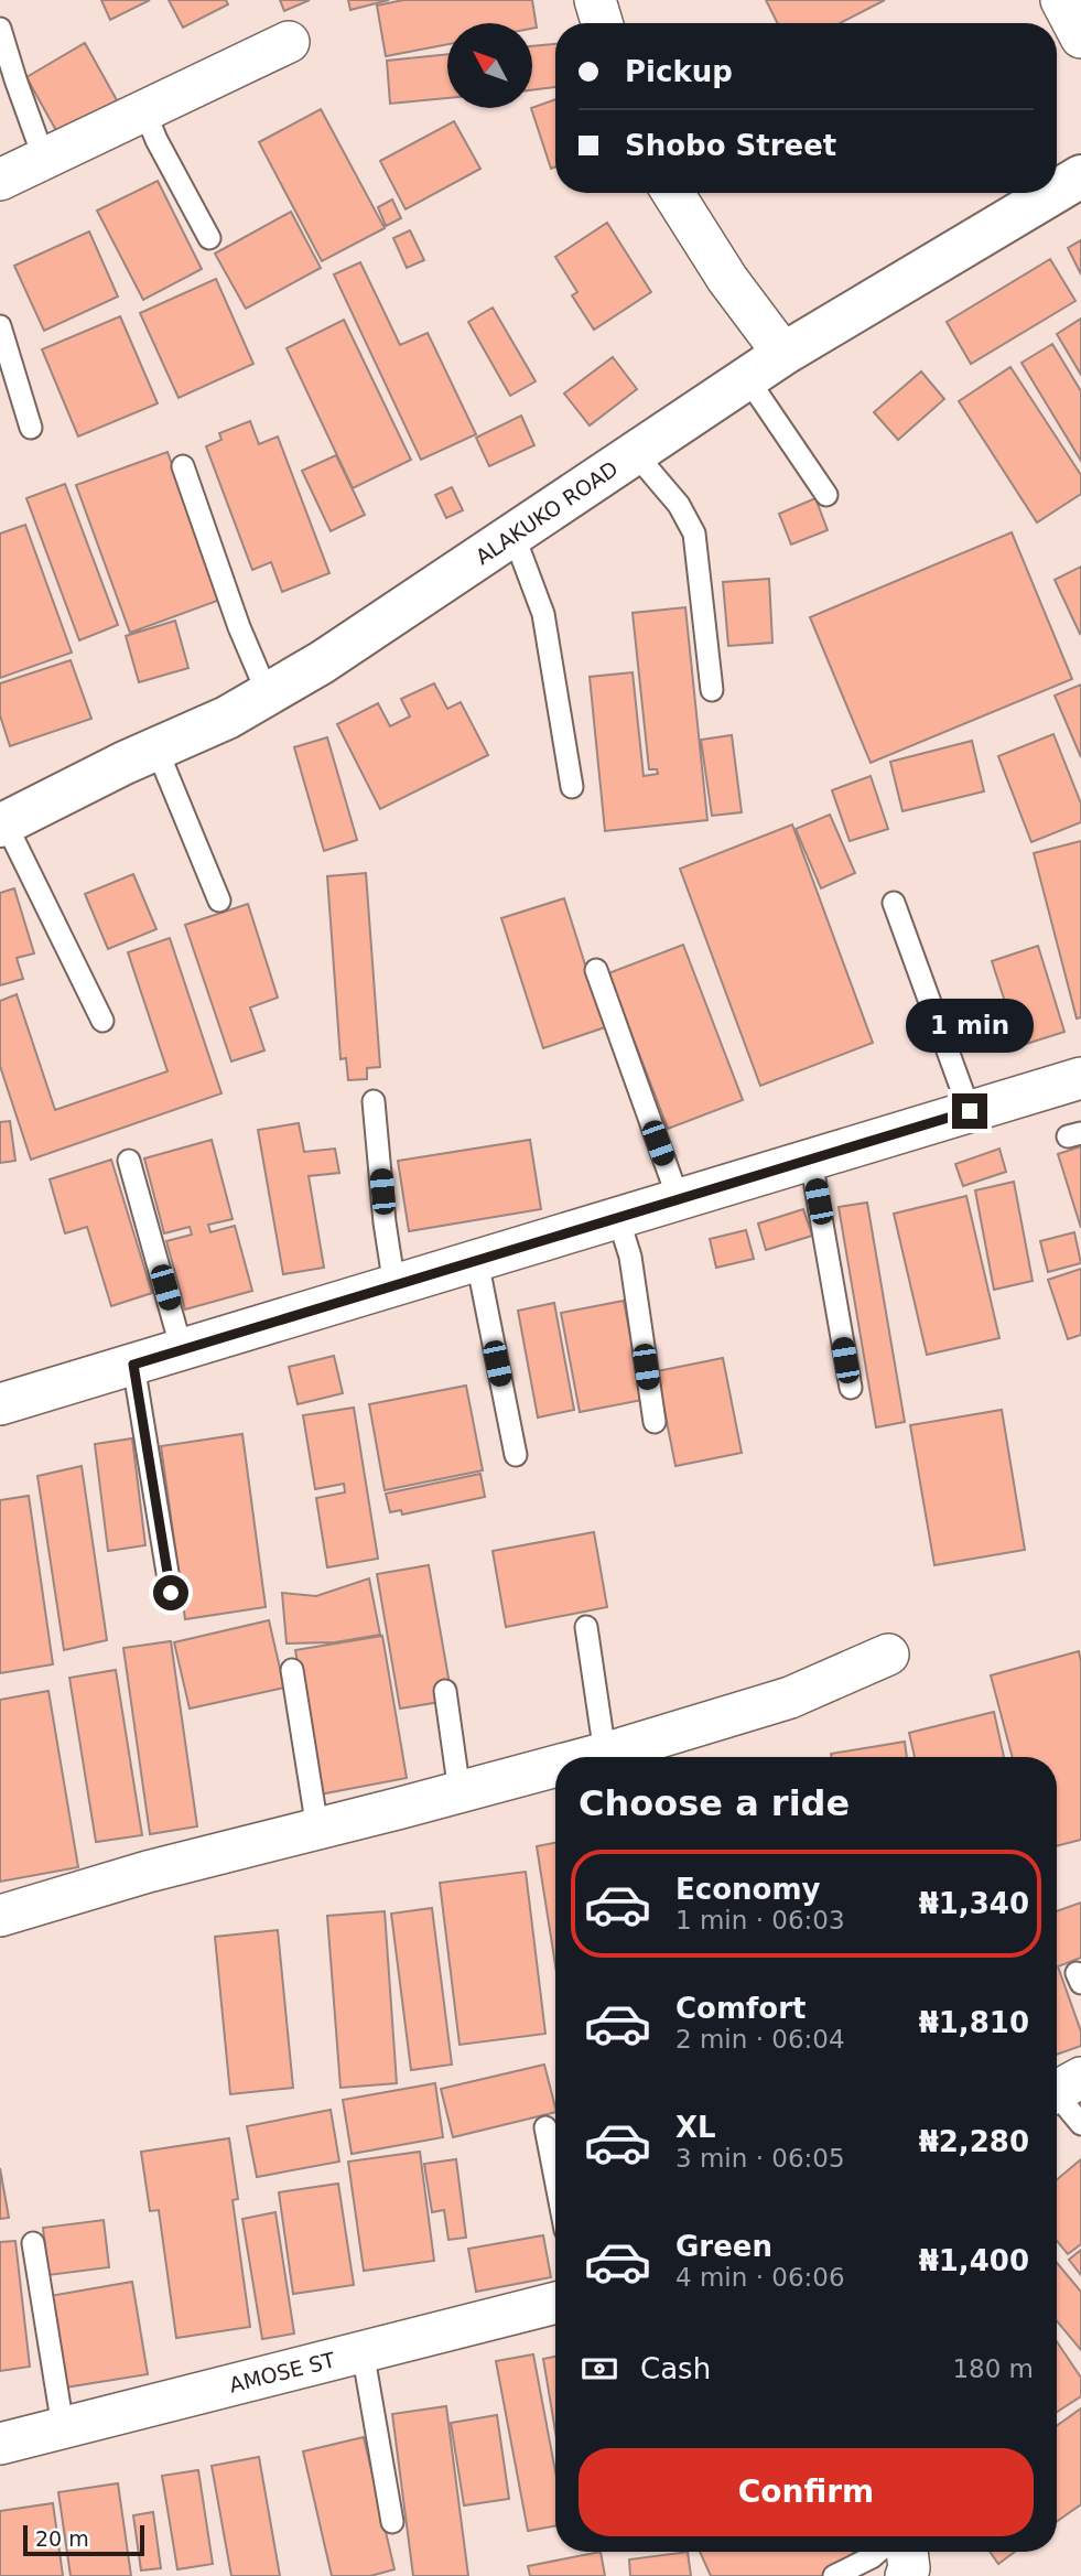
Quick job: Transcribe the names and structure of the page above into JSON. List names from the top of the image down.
{
  "streets": {
    "main road": ["ALAKUKO ROAD"],
    "street": ["AMOSE ST"]
  },
  "scale_bar": "20 m",
  "north": "top left",
  "page": {
    "banner": ["Pickup", "Shobo Street"],
    "bubble": "1 min",
    "heading": "Choose a ride",
    "list": [
      {
        "name": "Economy",
        "note": "1 min · 06:03",
        "value": "₦1,340"
      },
      {
        "name": "Comfort",
        "note": "2 min · 06:04",
        "value": "₦1,810"
      },
      {
        "name": "XL",
        "note": "3 min · 06:05",
        "value": "₦2,280"
      },
      {
        "name": "Green",
        "note": "4 min · 06:06",
        "value": "₦1,400"
      }
    ],
    "pay": ["Cash", "180 m"],
    "buttons": "Confirm",
    "scale": "20 m"
  }
}
